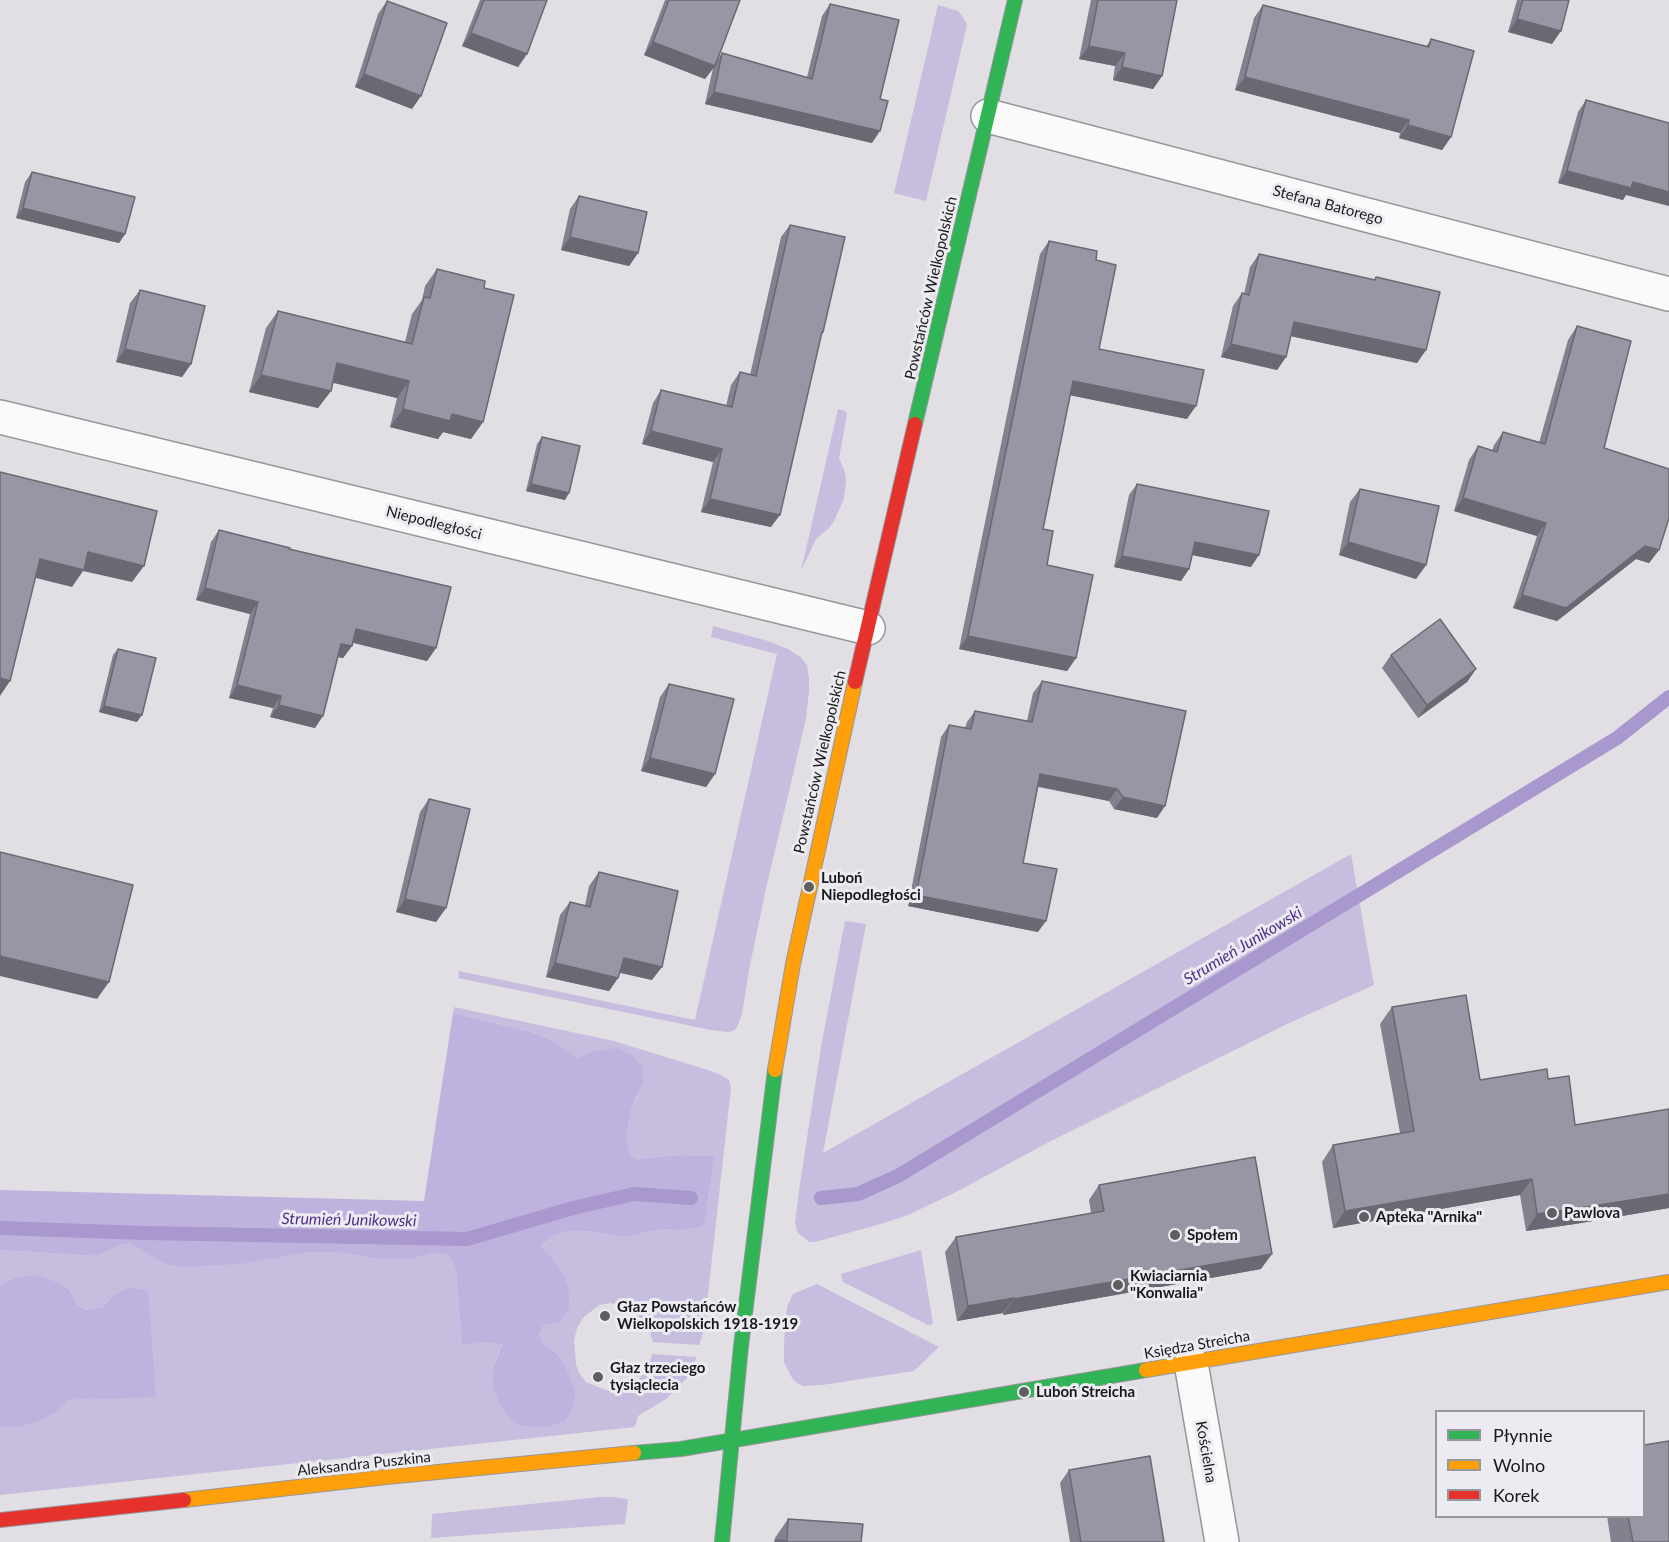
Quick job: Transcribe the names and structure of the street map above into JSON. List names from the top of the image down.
{
  "streets": {
    "street": [
      "Stefana Batorego",
      "Powstańców Wielkopolskich",
      "Niepodległości",
      "Księdza Streicha",
      "Kościelna",
      "Aleksandra Puszkina"
    ]
  },
  "crossings": [
    ["Stefana Batorego", "Powstańców Wielkopolskich"],
    ["Powstańców Wielkopolskich", "Niepodległości"],
    ["Powstańców Wielkopolskich", "Księdza Streicha"],
    ["Powstańców Wielkopolskich", "Aleksandra Puszkina"],
    ["Księdza Streicha", "Kościelna"],
    ["Księdza Streicha", "Aleksandra Puszkina"]
  ],
  "water": ["Strumień Junikowski"],
  "places": [
    "Luboń Niepodległości",
    "Pawlova",
    "Apteka \"Arnika\"",
    "Społem",
    "Kwiaciarnia \"Konwalia\"",
    "Głaz Powstańców Wielkopolskich 1918-1919",
    "Głaz trzeciego tysiąclecia",
    "Luboń Streicha"
  ],
  "legend": ["Płynnie", "Wolno", "Korek"]
}
